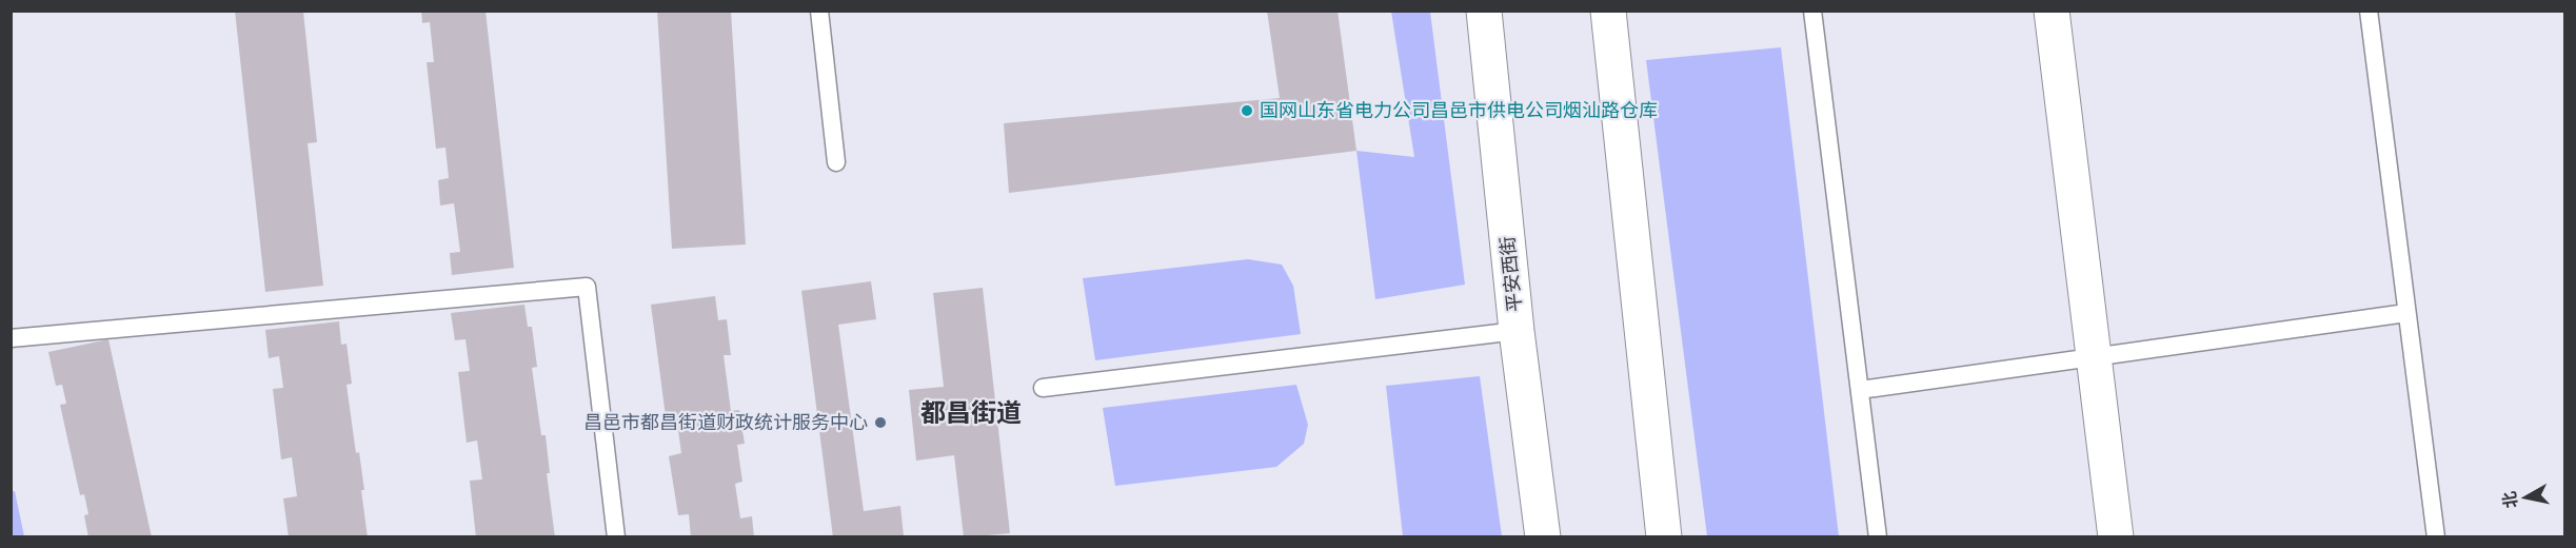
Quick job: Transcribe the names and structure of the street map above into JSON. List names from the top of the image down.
{
  "streets": {
    "main road": ["平安西街"]
  },
  "districts": ["都昌街道"],
  "places": ["国网山东省电力公司昌邑市供电公司烟汕路仓库", "昌邑市都昌街道财政统计服务中心"],
  "north": "left"
}
